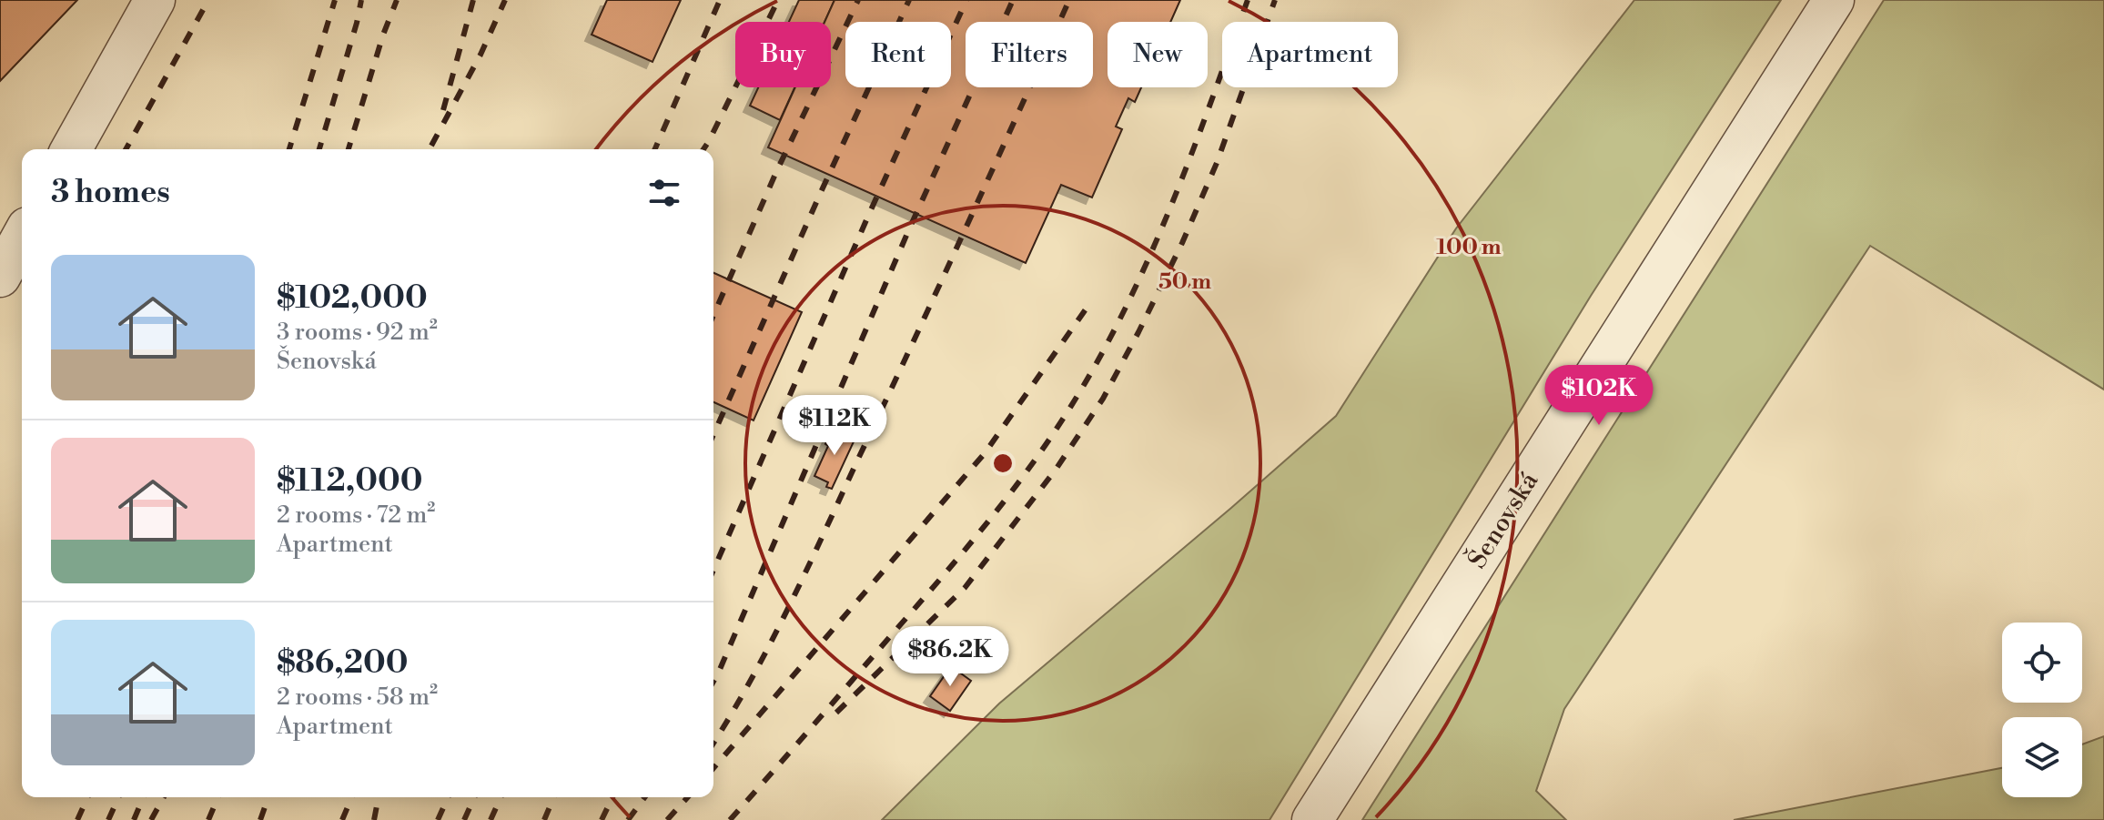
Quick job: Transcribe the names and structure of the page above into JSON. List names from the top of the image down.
{
  "streets": {
    "street": ["Šenovská"]
  },
  "page": {
    "chip": [
      "Buy",
      "Rent",
      "Filters",
      "New",
      "Apartment"
    ],
    "heading": "3 homes",
    "list": [
      {
        "name": "$102,000",
        "note": "3 rooms · 92 m² · Šenovská"
      },
      {
        "name": "$112,000",
        "note": "2 rooms · 72 m² · Apartment"
      },
      {
        "name": "$86,200",
        "note": "2 rooms · 58 m² · Apartment"
      }
    ],
    "price": ["$102K", "$112K", "$86.2K"]
  },
  "rings": ["100 m", "50 m"]
}
